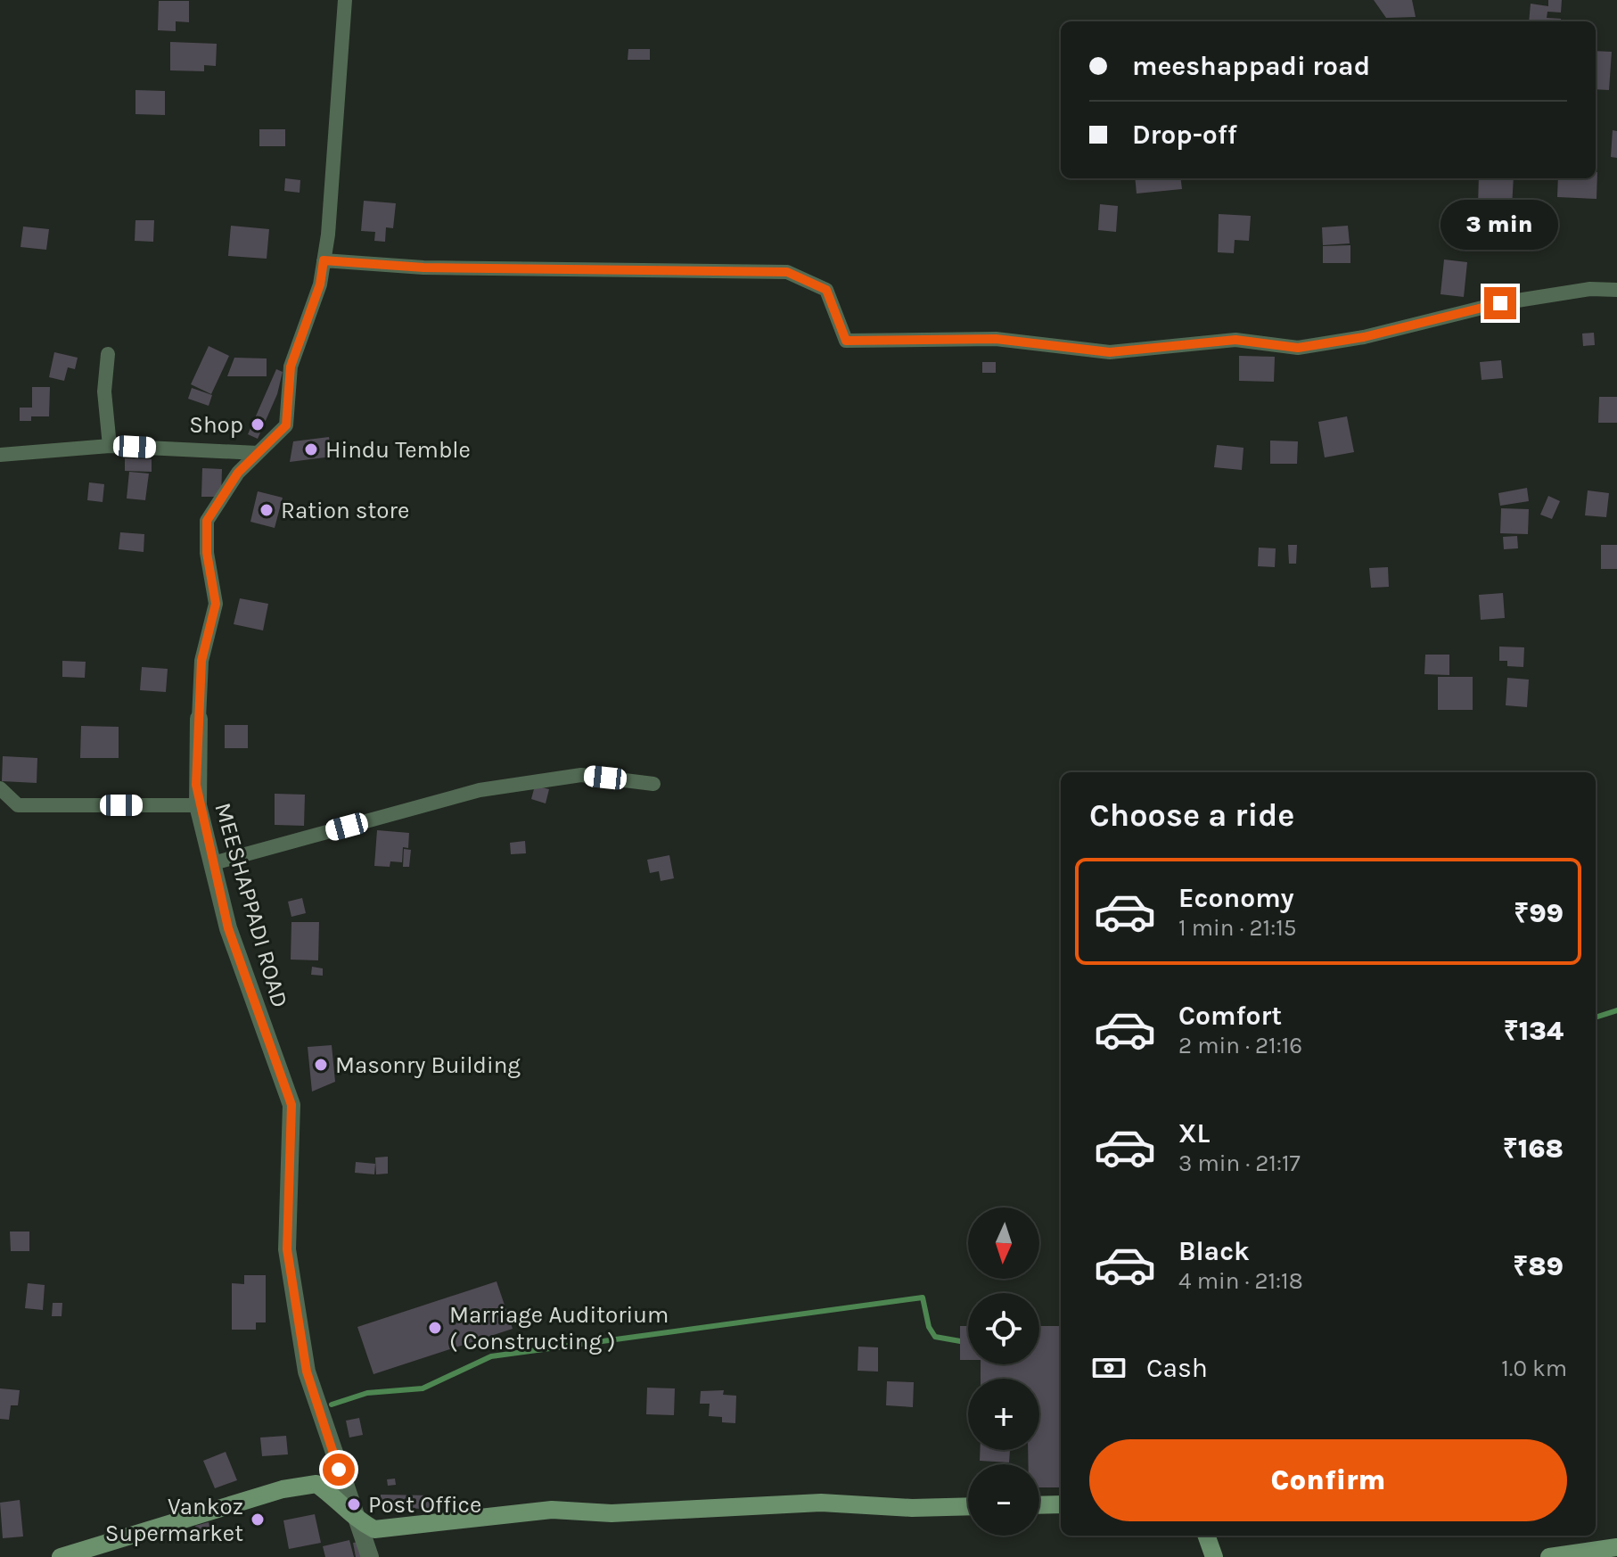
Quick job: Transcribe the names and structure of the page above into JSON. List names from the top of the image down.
{
  "streets": {
    "street": ["MEESHAPPADI ROAD"]
  },
  "places": [
    "Shop",
    "Hindu Temble",
    "Ration store",
    "Masonry Building",
    "Marriage Auditorium ( Constructing )",
    "Post Office",
    "Vankoz Supermarket"
  ],
  "north": "bottom",
  "page": {
    "banner": ["meeshappadi road", "Drop-off"],
    "bubble": "3 min",
    "heading": "Choose a ride",
    "list": [
      {
        "name": "Economy",
        "note": "1 min · 21:15",
        "value": "₹99"
      },
      {
        "name": "Comfort",
        "note": "2 min · 21:16",
        "value": "₹134"
      },
      {
        "name": "XL",
        "note": "3 min · 21:17",
        "value": "₹168"
      },
      {
        "name": "Black",
        "note": "4 min · 21:18",
        "value": "₹89"
      }
    ],
    "map_buttons": ["+", "−"],
    "pay": ["Cash", "1.0 km"],
    "buttons": "Confirm"
  }
}
